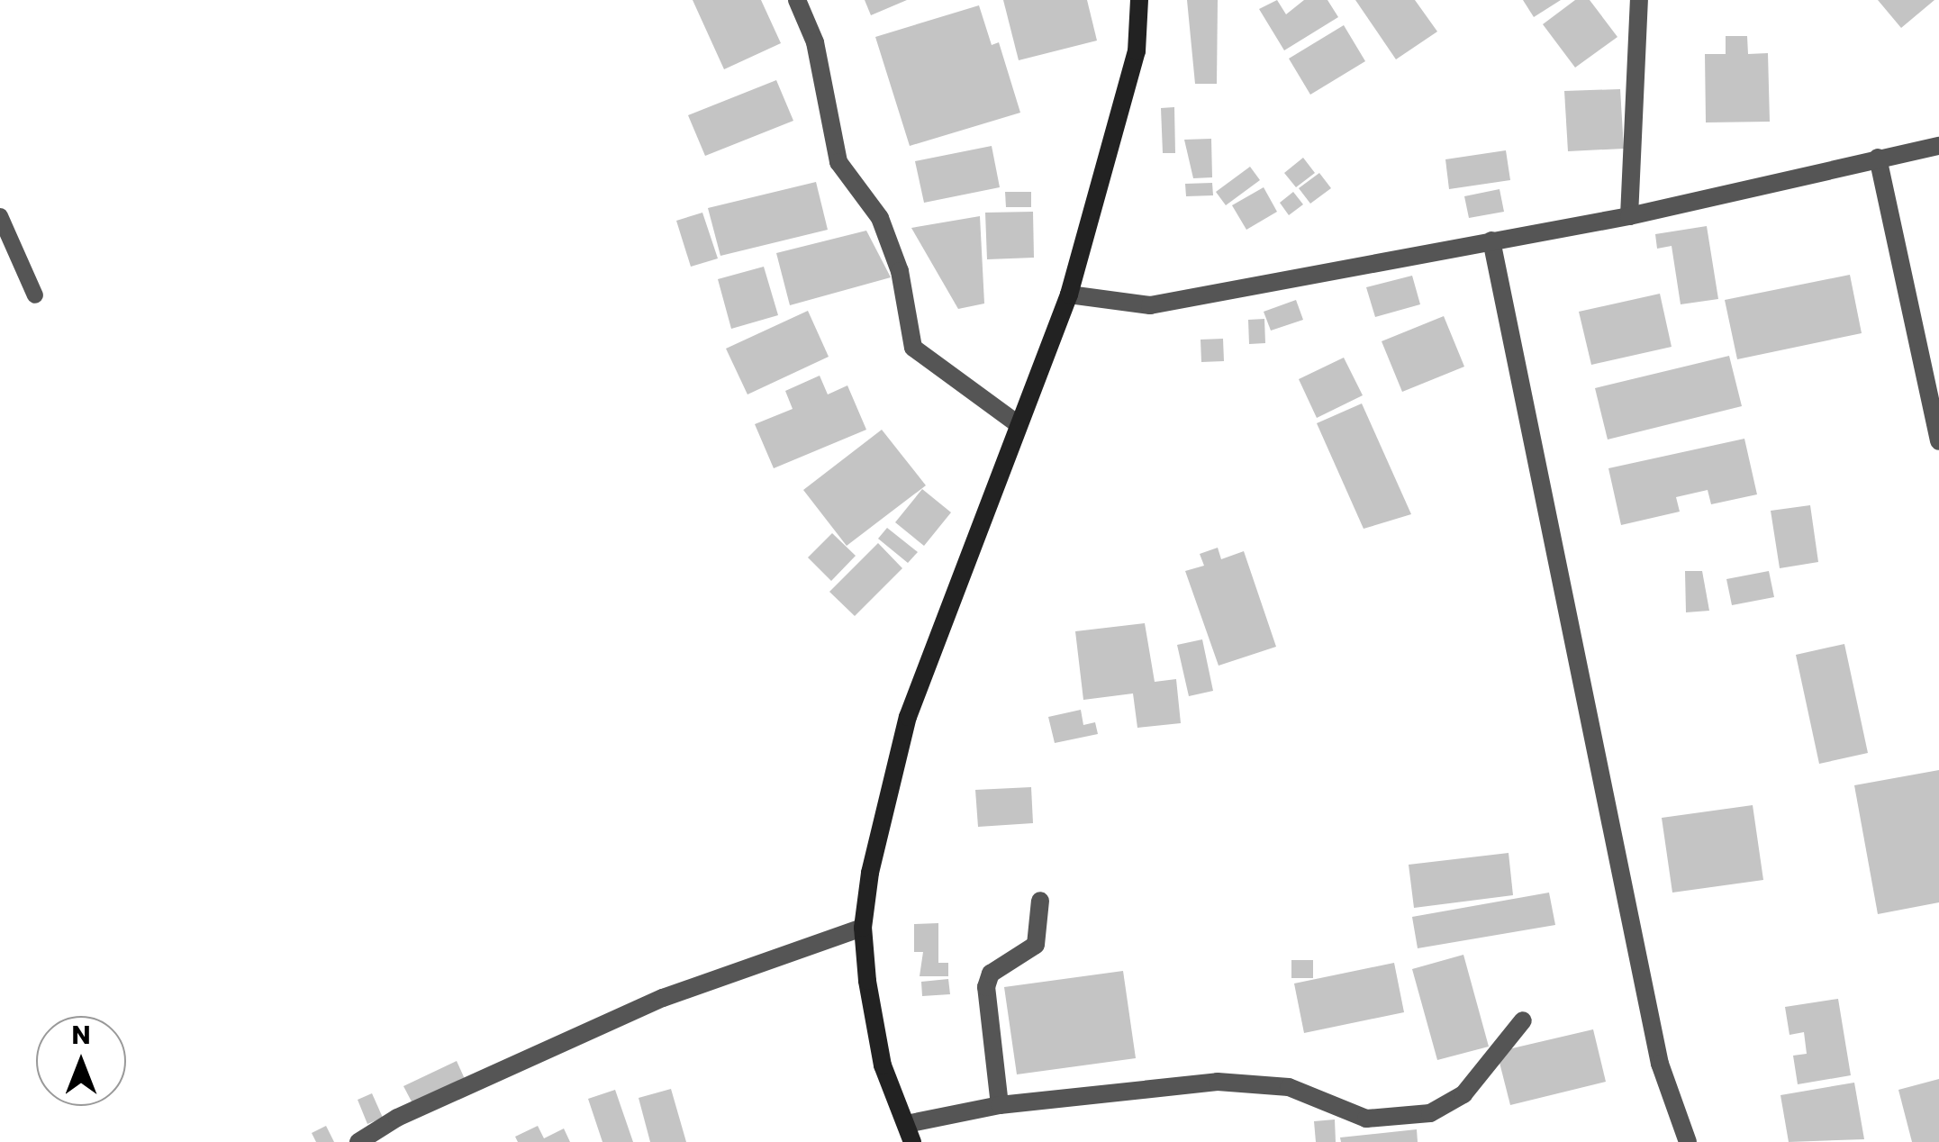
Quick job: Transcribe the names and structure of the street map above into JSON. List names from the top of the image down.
{
  "north": "top"
}
